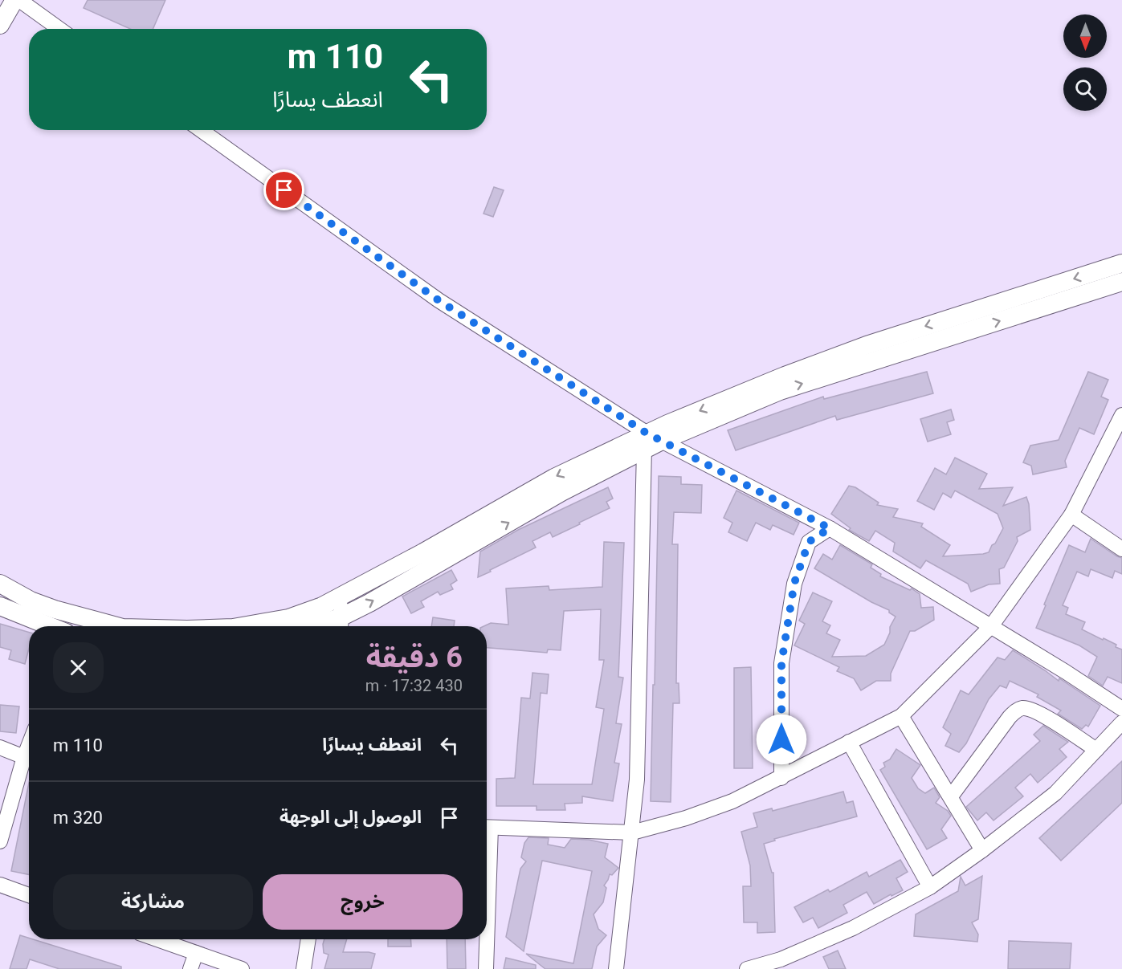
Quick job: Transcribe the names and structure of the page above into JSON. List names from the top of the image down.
{
  "north": "bottom",
  "page": {
    "turn": ["110 m", "انعطف يسارًا"],
    "heading": ["6 دقيقة", "430 m · 17:32"],
    "list": [
      {
        "name": "انعطف يسارًا",
        "value": "110 m"
      },
      {
        "name": "الوصول إلى الوجهة",
        "value": "320 m"
      }
    ],
    "buttons": ["خروج", "مشاركة"]
  }
}
